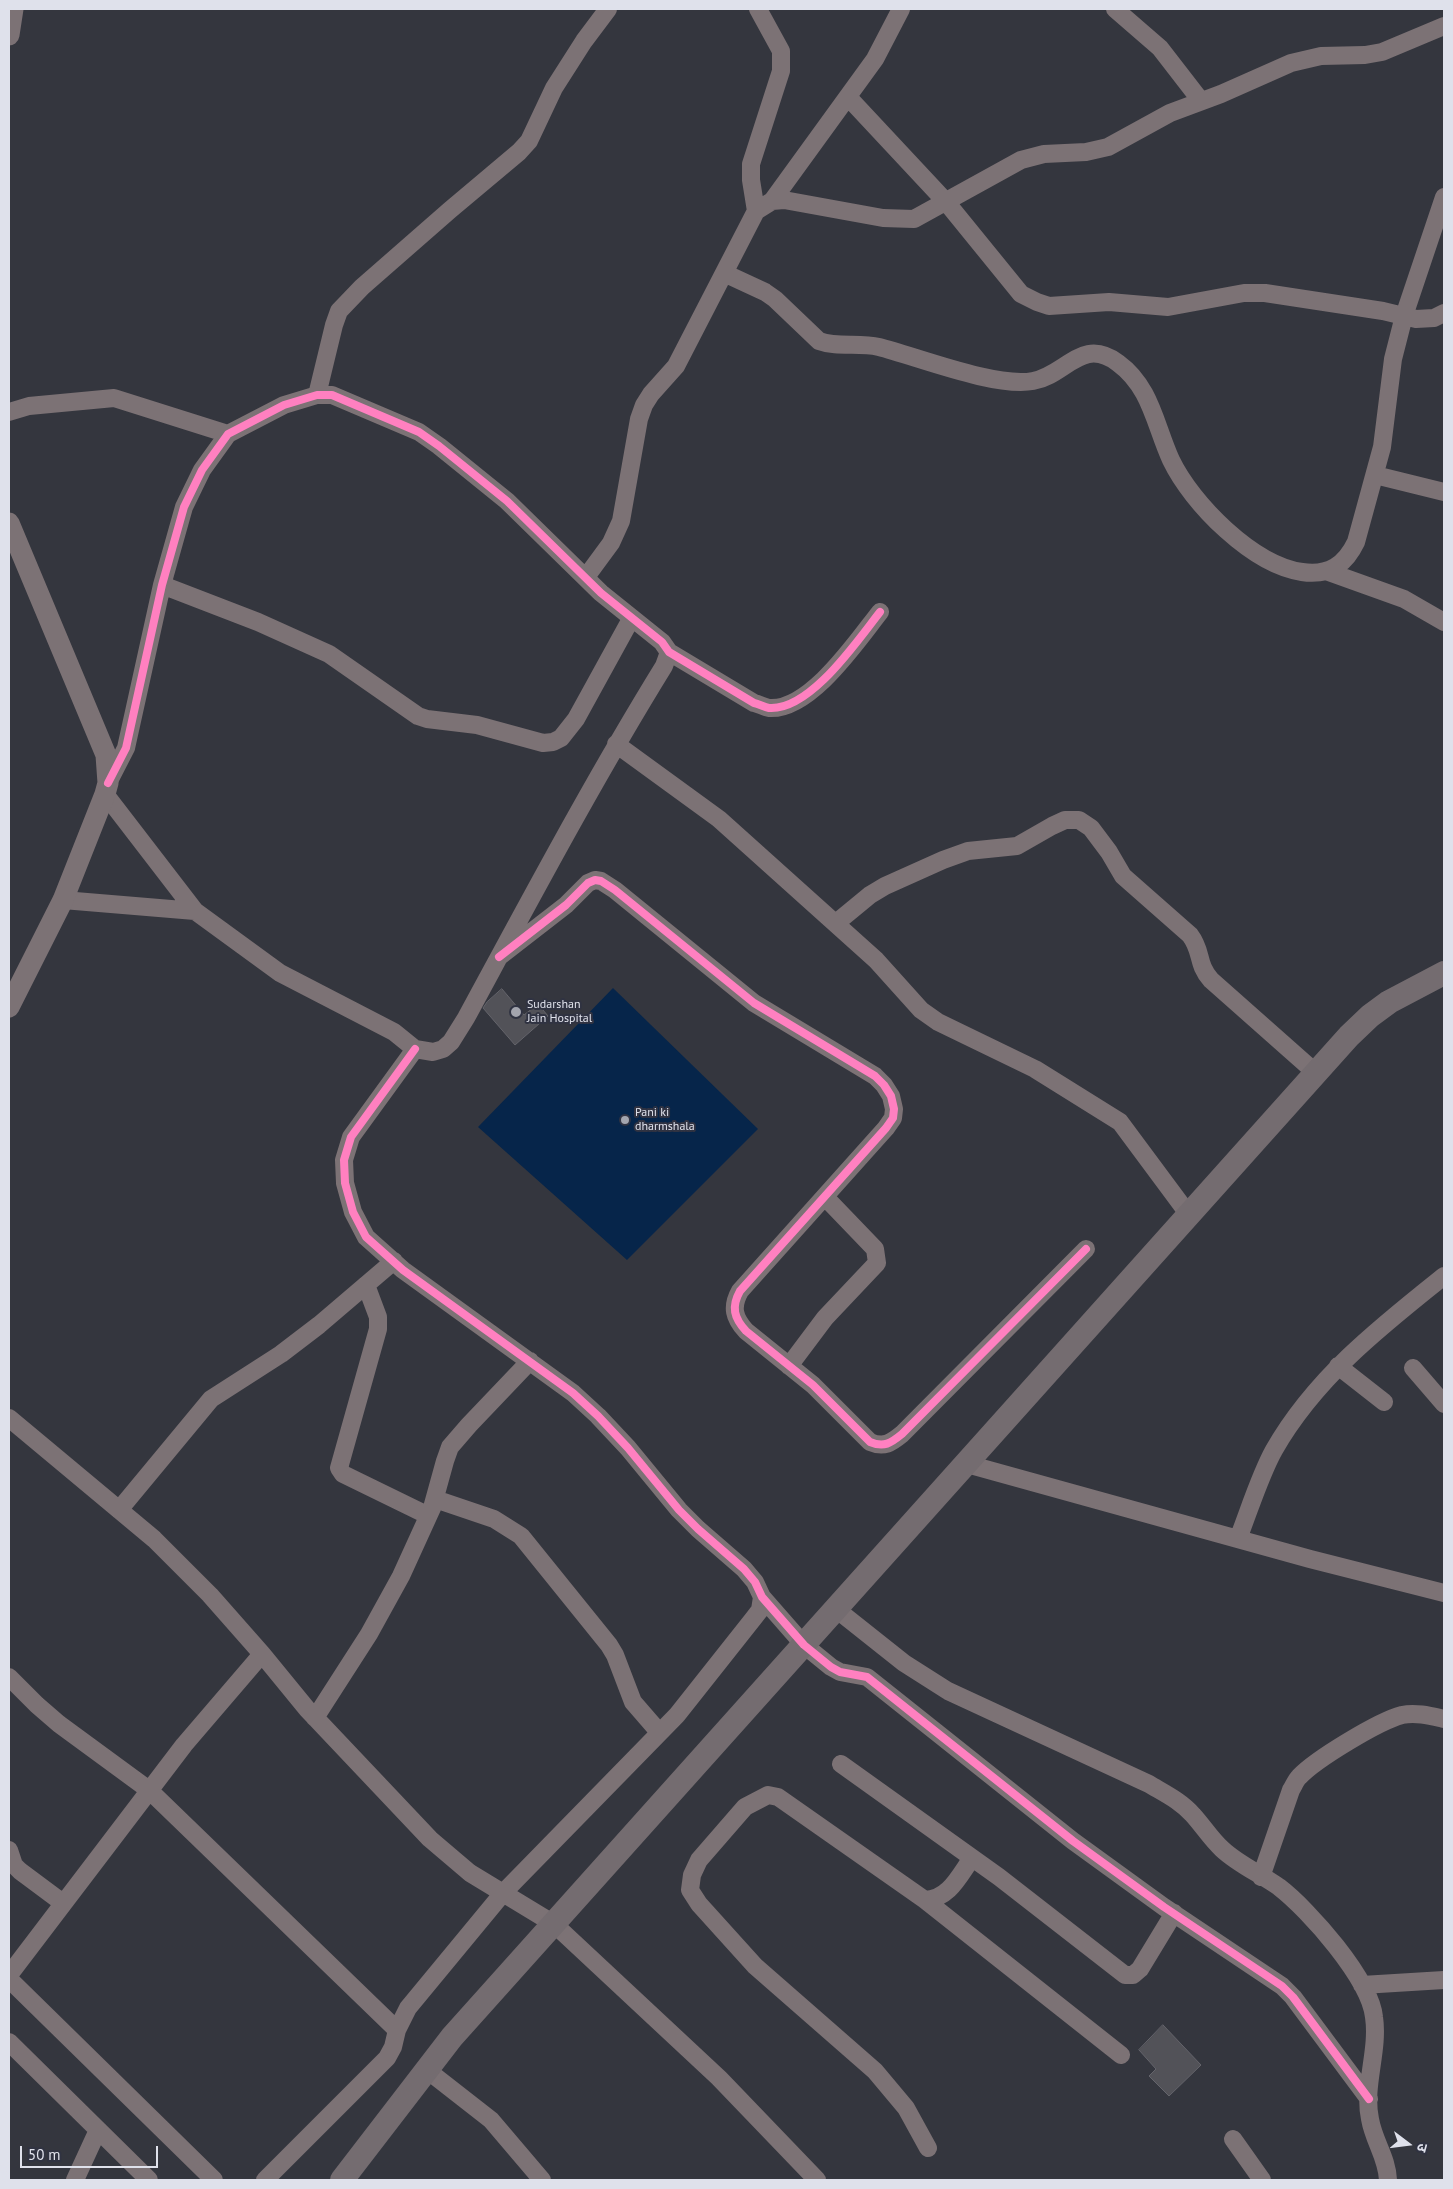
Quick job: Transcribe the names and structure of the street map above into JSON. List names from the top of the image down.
{
  "places": ["Sudarshan Jain Hospital", "Pani ki dharmshala"],
  "scale_bar": "50 m",
  "north": "right"
}
